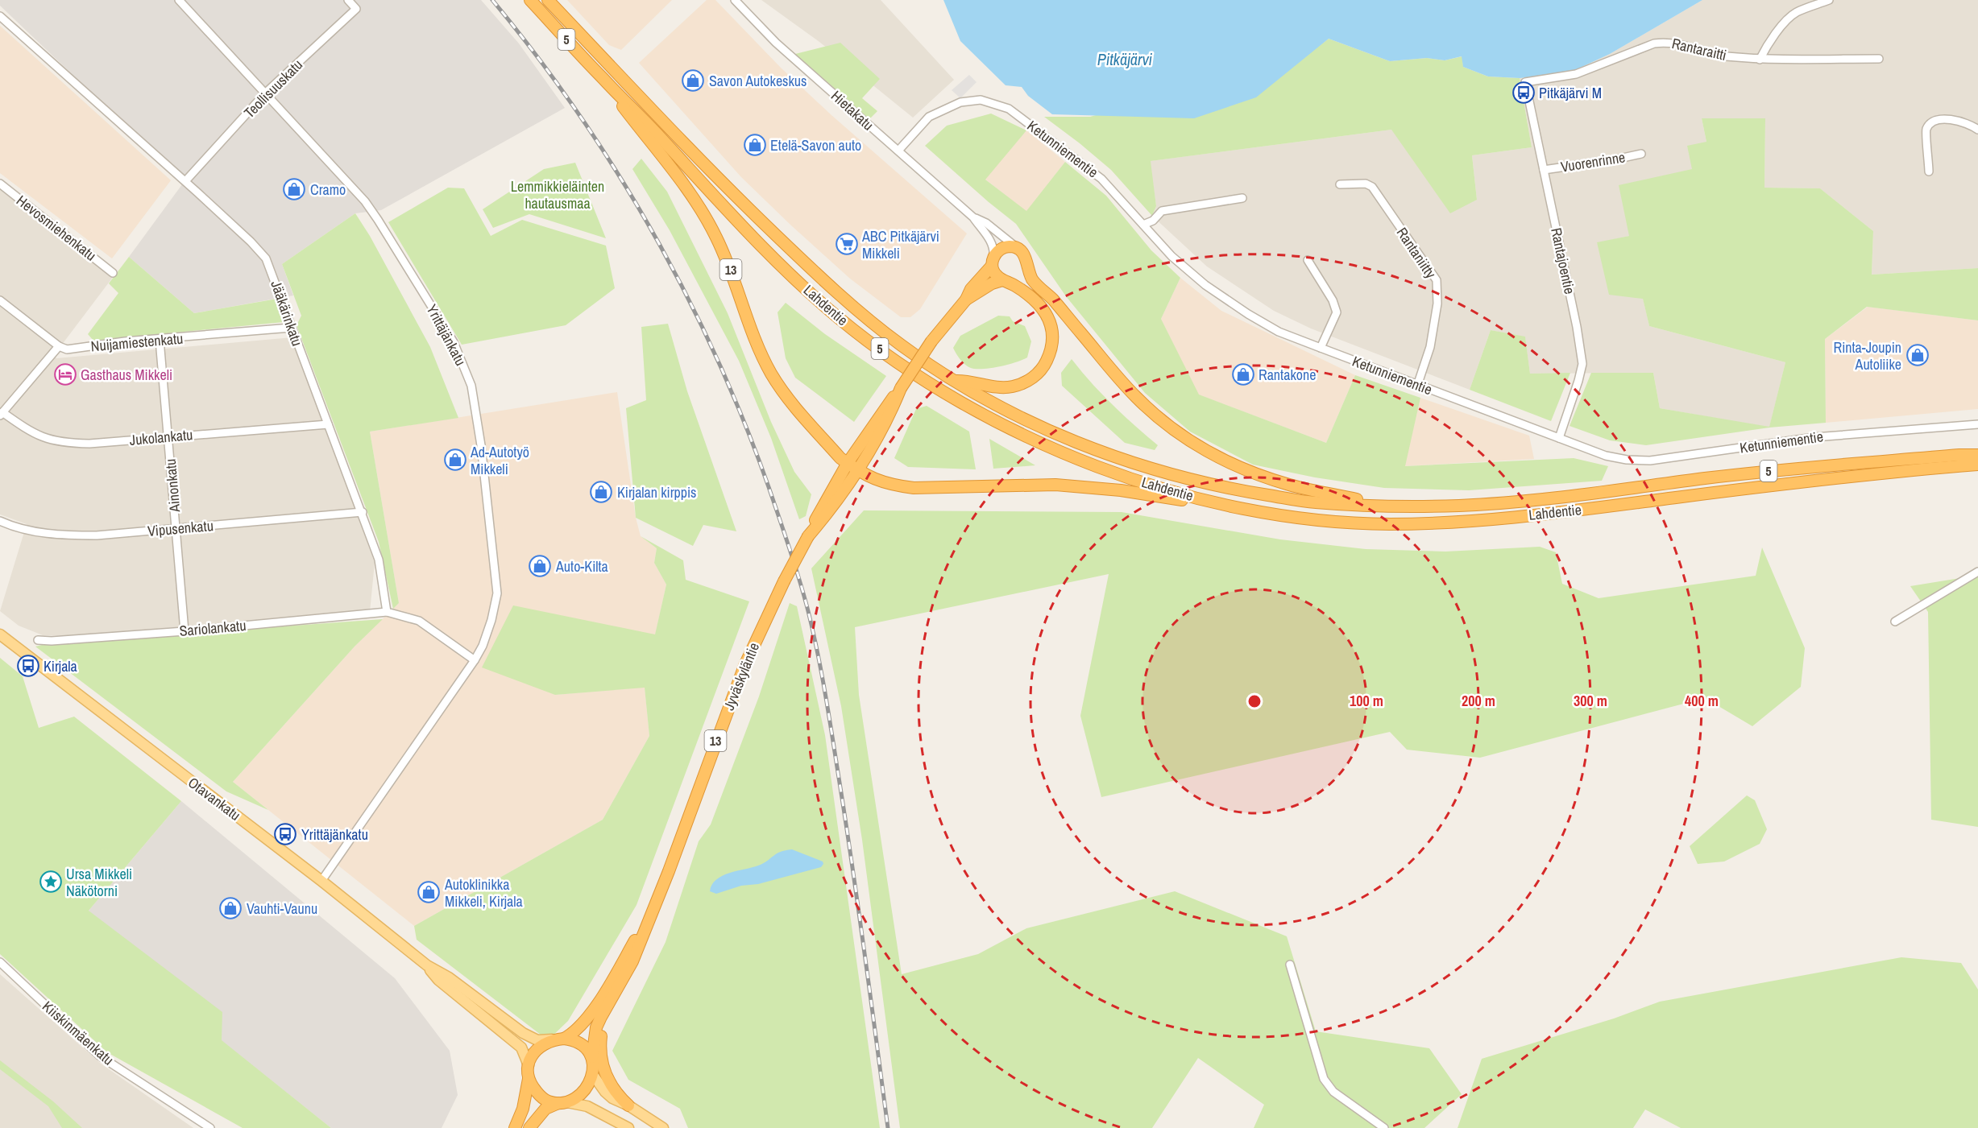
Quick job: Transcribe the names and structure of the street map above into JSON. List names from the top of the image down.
{
  "streets": {
    "highway": [
      "5",
      "13",
      "Lahdentie",
      "Jyväskyläntie"
    ],
    "main road": ["Otavankatu"],
    "street": [
      "Rantaraitti",
      "Teollisuuskatu",
      "Hietakatu",
      "Ketunniementie",
      "Vuorenrinne",
      "Hevosmiehenkatu",
      "Rantaniitty",
      "Rantajoentie",
      "Jääkärinkatu",
      "Yrittäjänkatu",
      "Nuijamiestenkatu",
      "Jukolankatu",
      "Ainonkatu",
      "Vipusenkatu",
      "Sariolankatu",
      "Kiiskinmäenkatu"
    ]
  },
  "crossings": [
    ["Rantaraitti", "Rantajoentie"],
    ["Teollisuuskatu", "Jääkärinkatu"],
    ["Teollisuuskatu", "Yrittäjänkatu"],
    ["Hietakatu", "Ketunniementie"],
    ["Hietakatu", "Jyväskyläntie"],
    ["Ketunniementie", "Rantaniitty"],
    ["Ketunniementie", "Rantajoentie"],
    ["Vuorenrinne", "Rantajoentie"],
    ["13", "Lahdentie"],
    ["13", "Jyväskyläntie"],
    ["13", "Otavankatu"],
    ["Jääkärinkatu", "Nuijamiestenkatu"],
    ["Jääkärinkatu", "Jukolankatu"],
    ["Jääkärinkatu", "Vipusenkatu"],
    ["Jääkärinkatu", "Sariolankatu"],
    ["Yrittäjänkatu", "Otavankatu"],
    ["Nuijamiestenkatu", "Ainonkatu"],
    ["Jukolankatu", "Ainonkatu"],
    ["Ainonkatu", "Vipusenkatu"],
    ["Ainonkatu", "Sariolankatu"],
    ["Jyväskyläntie", "Otavankatu"]
  ],
  "water": ["Pitkäjärvi"],
  "parks": ["Lemmikkieläinten hautausmaa"],
  "places": {
    "shop": [
      "Savon Autokeskus",
      "Etelä-Savon auto",
      "Cramo",
      "Rinta-Joupin Autoliike",
      "Rantakone",
      "Ad-Autotyö Mikkeli",
      "Kirjalan kirppis",
      "Auto-Kilta",
      "Autoklinikka Mikkeli, Kirjala",
      "Vauhti-Vaunu"
    ],
    "bus stop": ["Pitkäjärvi M", "Kirjala", "Yrittäjänkatu"],
    "supermarket": ["ABC Pitkäjärvi Mikkeli"],
    "hotel": ["Gasthaus Mikkeli"],
    "place": ["Ursa Mikkeli Näkötorni"]
  },
  "rings": [
    "100 m",
    "200 m",
    "300 m",
    "400 m"
  ]
}
